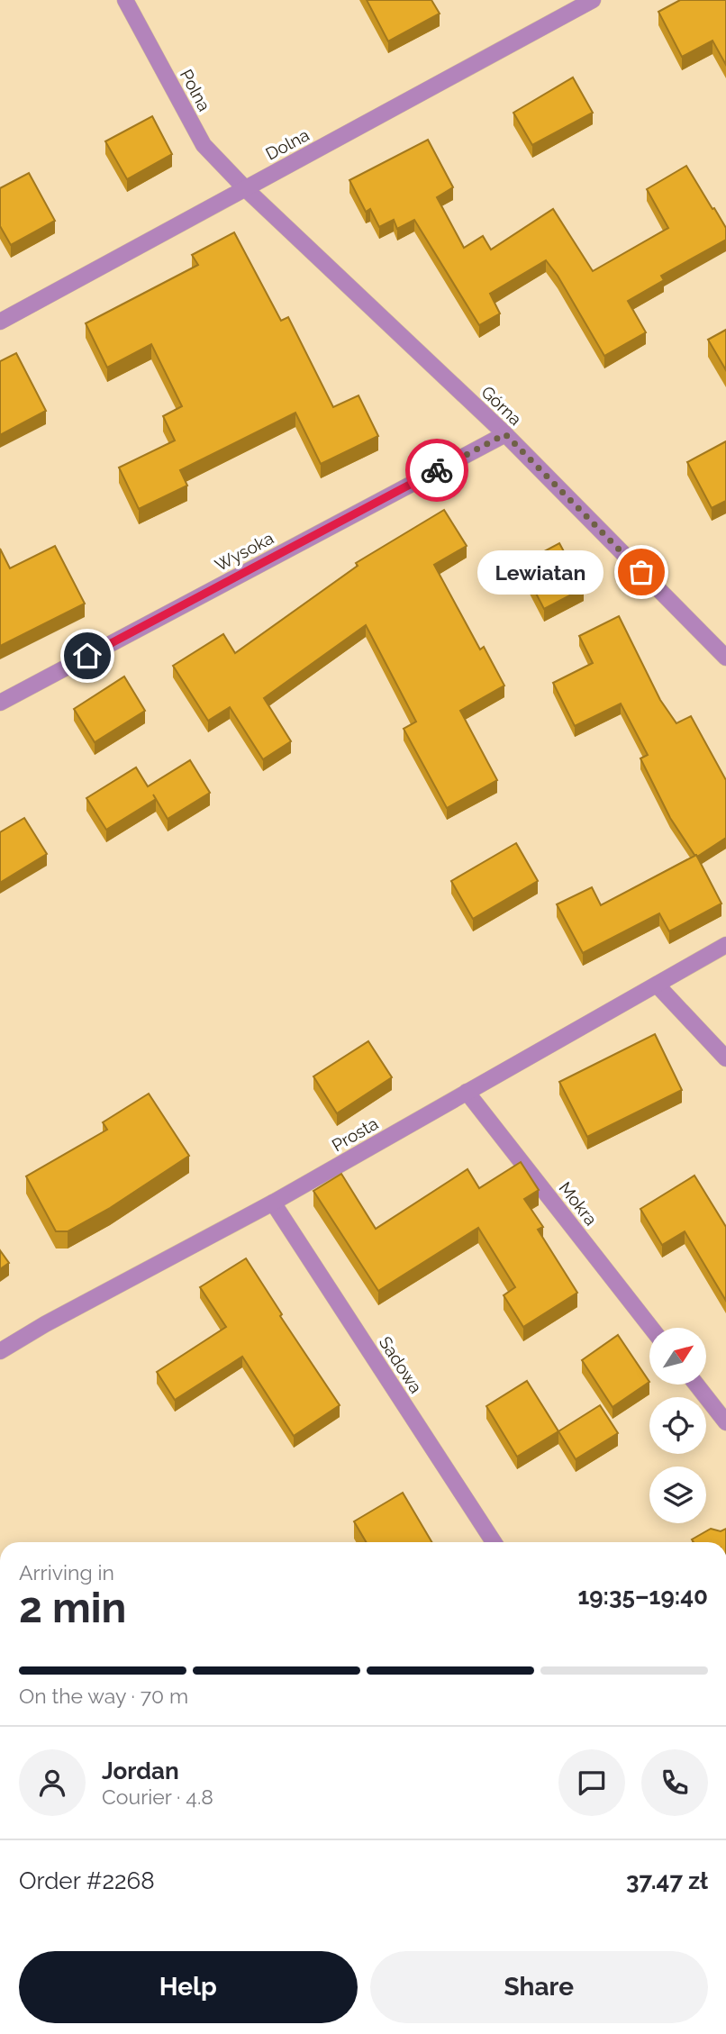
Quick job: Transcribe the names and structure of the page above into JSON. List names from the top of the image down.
{
  "streets": {
    "street": [
      "Polna",
      "Dolna",
      "Górna",
      "Wysoka",
      "Prosta",
      "Mokra",
      "Sadowa"
    ]
  },
  "crossings": [
    ["Polna", "Dolna"],
    ["Polna", "Górna"],
    ["Dolna", "Górna"],
    ["Górna", "Wysoka"],
    ["Prosta", "Mokra"],
    ["Prosta", "Sadowa"]
  ],
  "places": ["Lewiatan"],
  "north": "top right",
  "page": {
    "bubble": "Lewiatan",
    "heading": ["2 min", "Arriving in", "19:35–19:40"],
    "panel": [
      "Jordan",
      "Courier · 4.8",
      "Order #2268",
      "37.47 zł"
    ],
    "bar": "On the way · 70 m",
    "buttons": ["Help", "Share"]
  }
}
